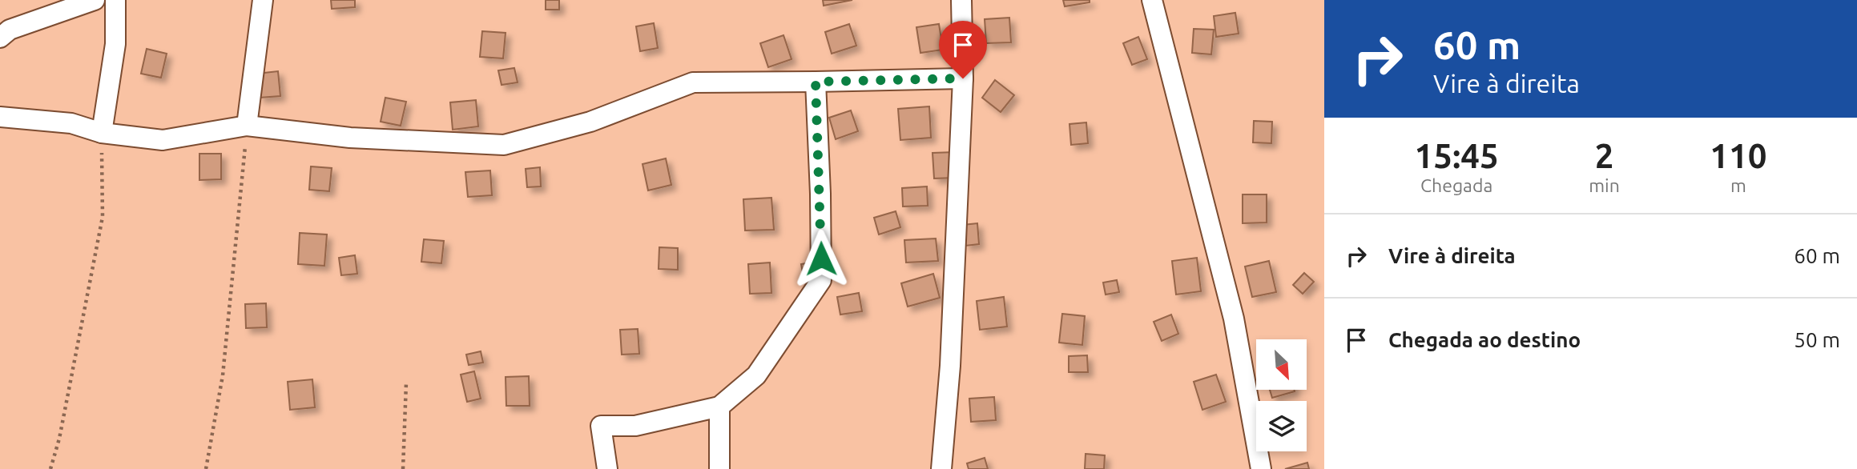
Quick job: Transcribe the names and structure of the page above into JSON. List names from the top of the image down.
{
  "north": "bottom right",
  "page": {
    "turn": ["60 m", "Vire à direita"],
    "eta": [
      "15:45",
      "Chegada",
      "2",
      "min",
      "110",
      "m"
    ],
    "list": [
      {
        "name": "Vire à direita",
        "value": "60 m"
      },
      {
        "name": "Chegada ao destino",
        "value": "50 m"
      }
    ]
  }
}
